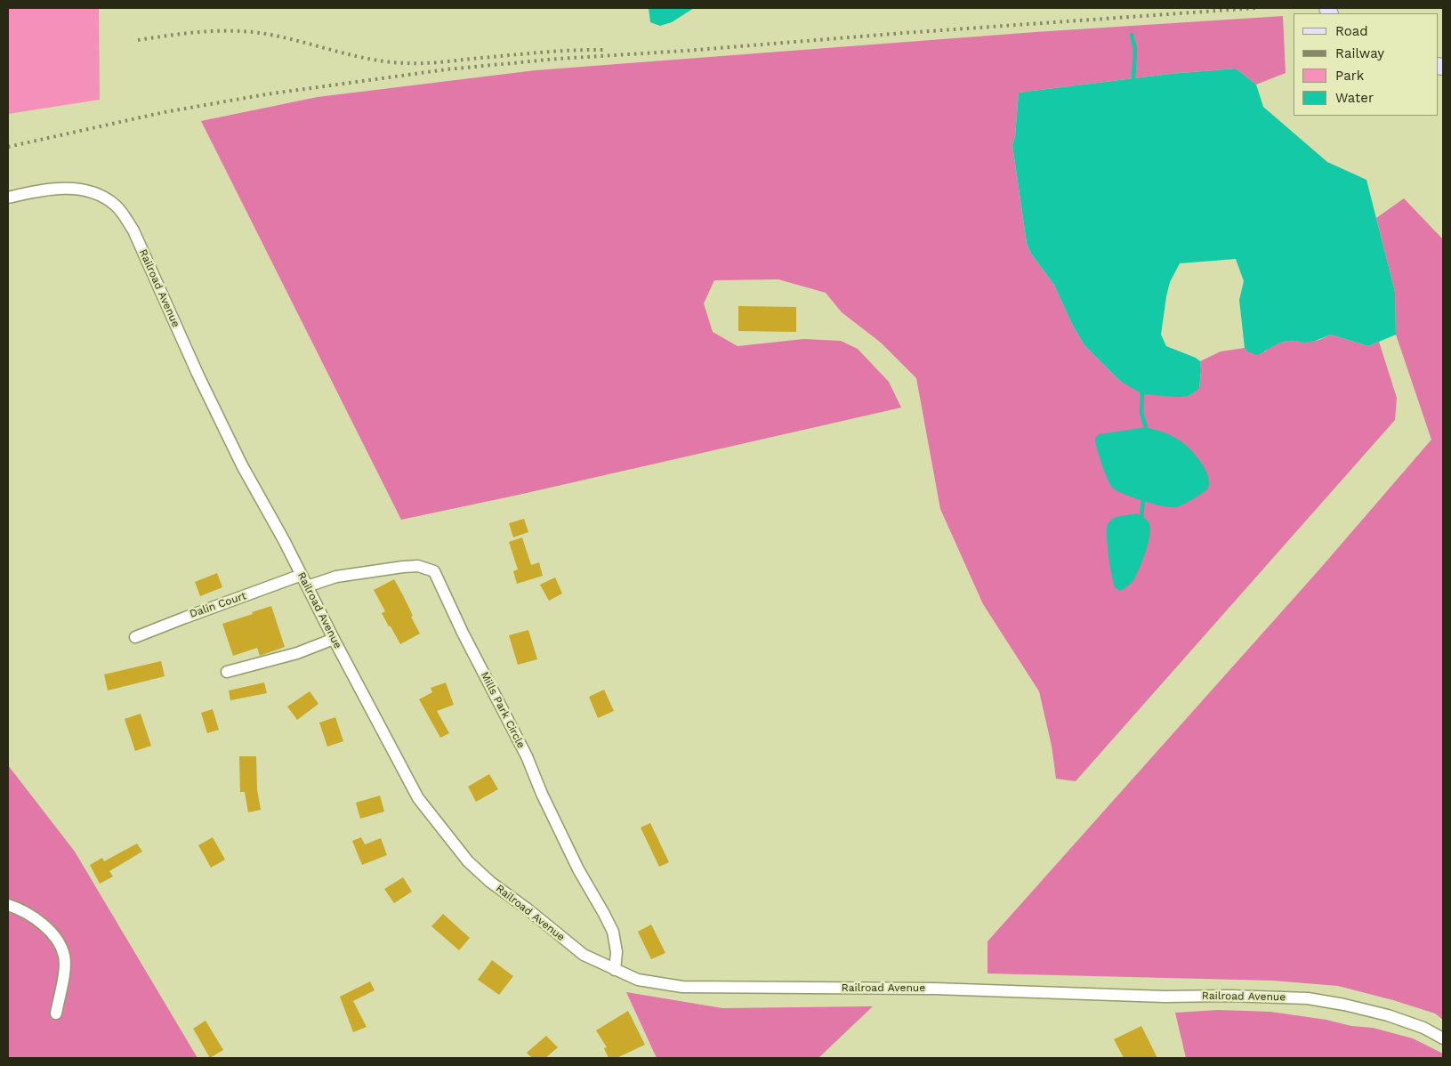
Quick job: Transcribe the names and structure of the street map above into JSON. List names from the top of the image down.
{
  "streets": {
    "street": ["Railroad Avenue", "Dalin Court", "Mills Park Circle"]
  },
  "crossings": [
    ["Railroad Avenue", "Dalin Court"],
    ["Railroad Avenue", "Mills Park Circle"]
  ],
  "legend": [
    "Road",
    "Railway",
    "Park",
    "Water"
  ]
}
